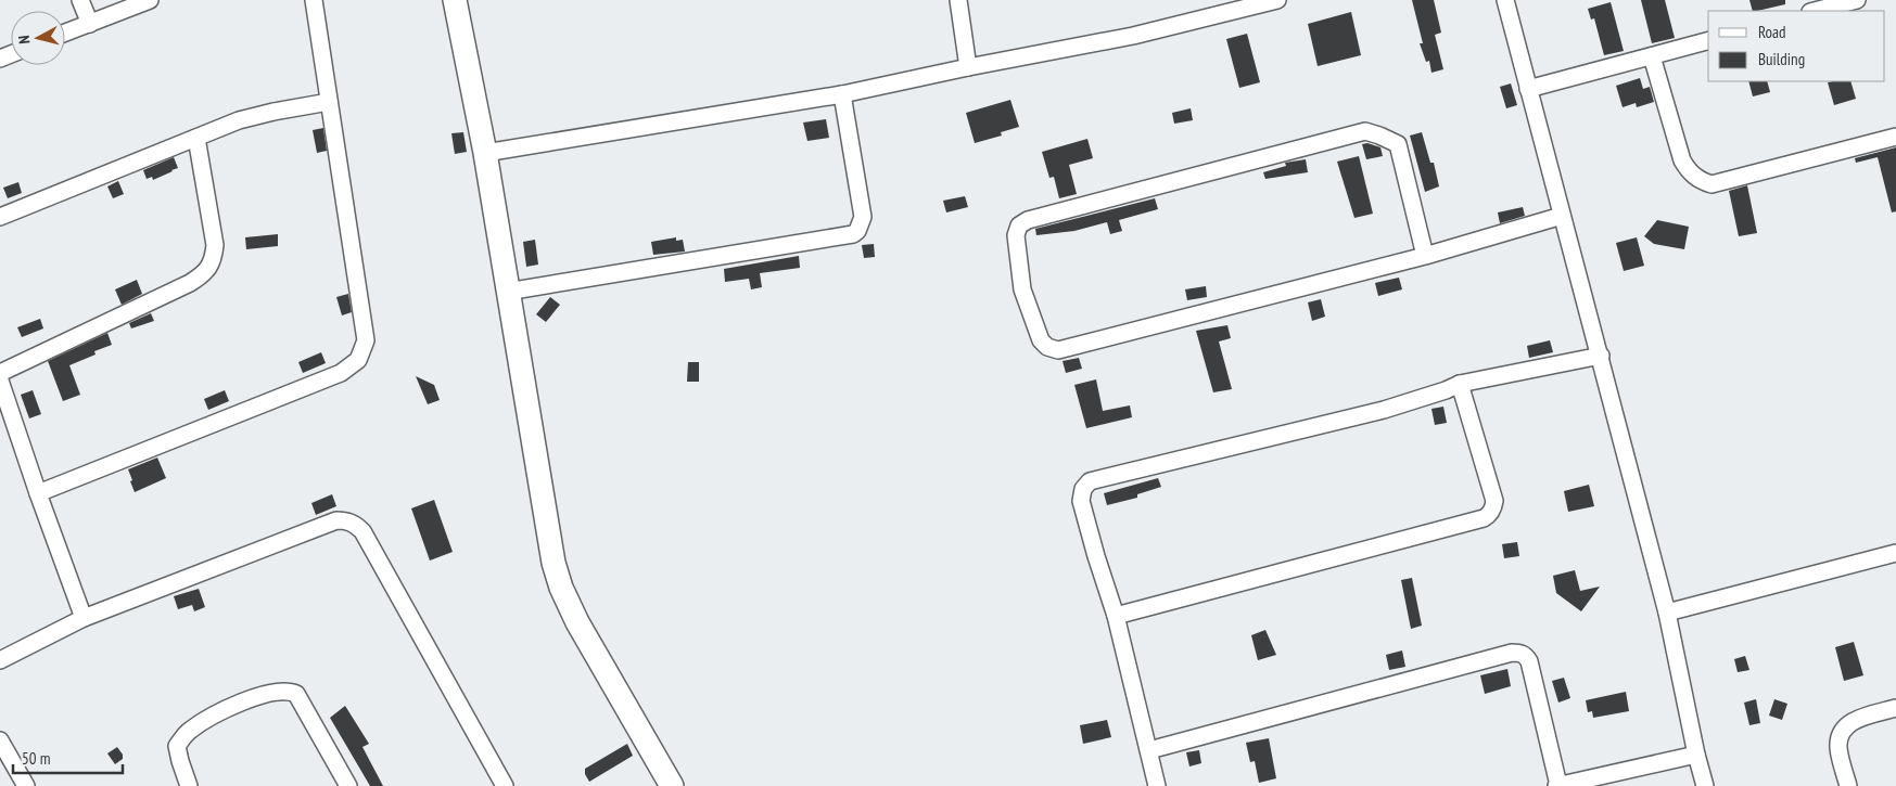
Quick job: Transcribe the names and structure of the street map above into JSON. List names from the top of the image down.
{
  "legend": ["Road", "Building"],
  "scale_bar": "50 m",
  "north": "left"
}
